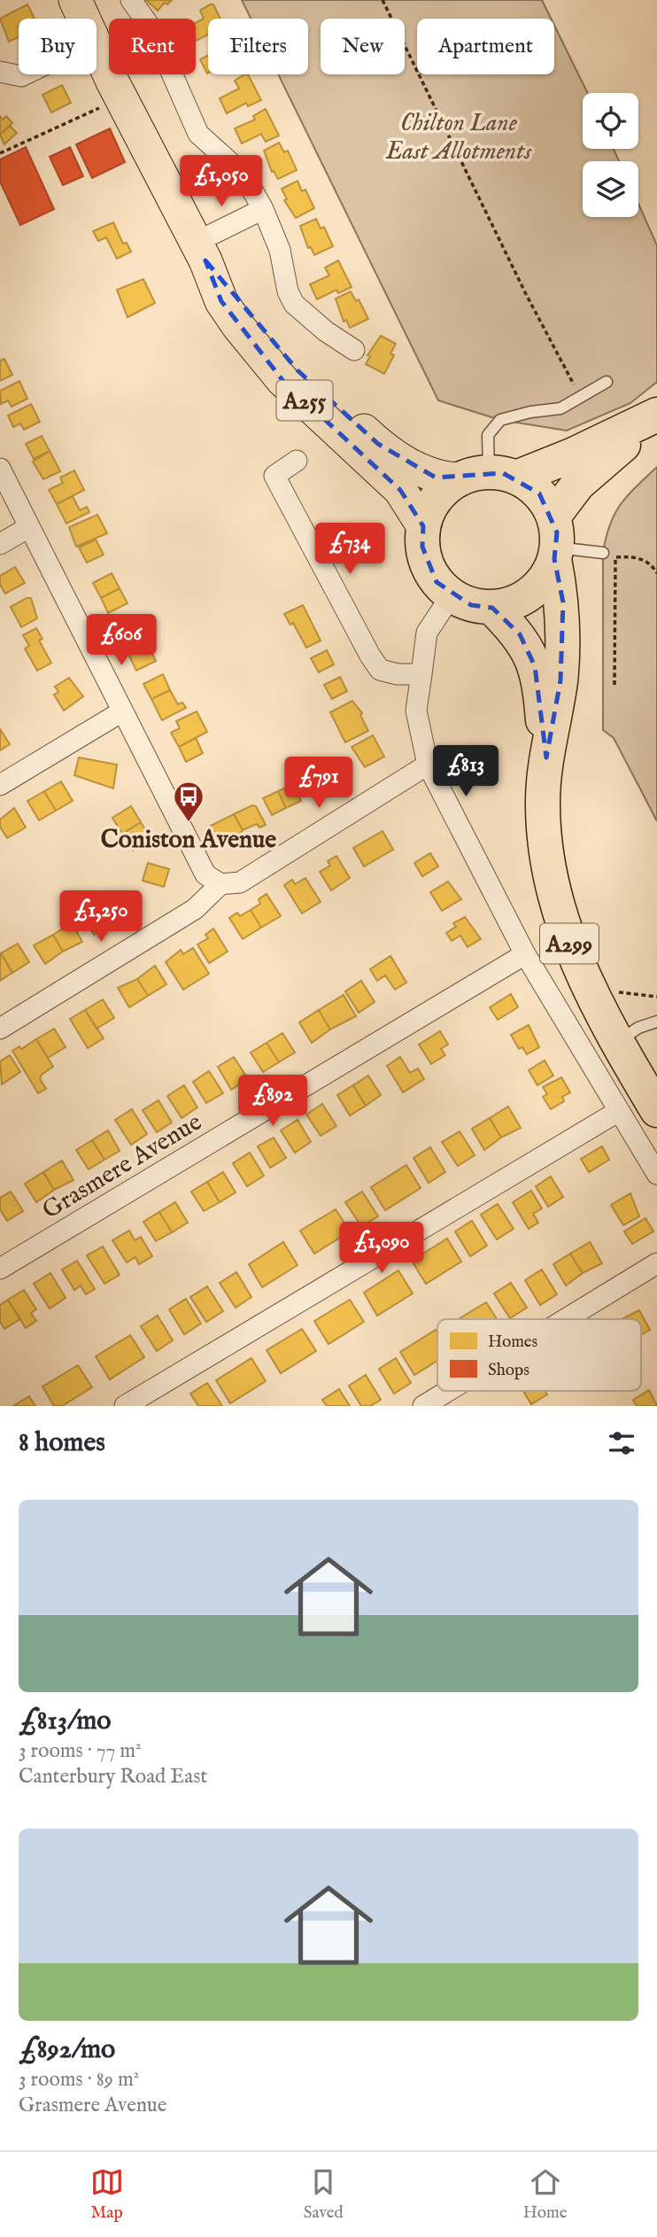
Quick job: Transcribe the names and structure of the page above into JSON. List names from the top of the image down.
{
  "streets": {
    "highway": ["A299"],
    "main road": ["A255"],
    "street": ["Grasmere Avenue"]
  },
  "crossings": [
    ["A255", "A299"]
  ],
  "parks": ["Chilton Lane East Allotments"],
  "places": {
    "bus stop": ["Coniston Avenue"]
  },
  "legend": ["Homes", "Shops"],
  "page": {
    "chip": [
      "Buy",
      "Rent",
      "Filters",
      "New",
      "Apartment"
    ],
    "price": [
      "£1,050",
      "£734",
      "£606",
      "£813",
      "£791",
      "£1,250",
      "£892",
      "£1,090"
    ],
    "heading": "8 homes",
    "list": [
      {
        "name": "£813/mo",
        "note": "3 rooms · 77 m² · Canterbury Road East"
      },
      {
        "name": "£892/mo",
        "note": "3 rooms · 89 m² · Grasmere Avenue"
      }
    ],
    "tabs": ["Map", "Saved", "Home"]
  }
}
